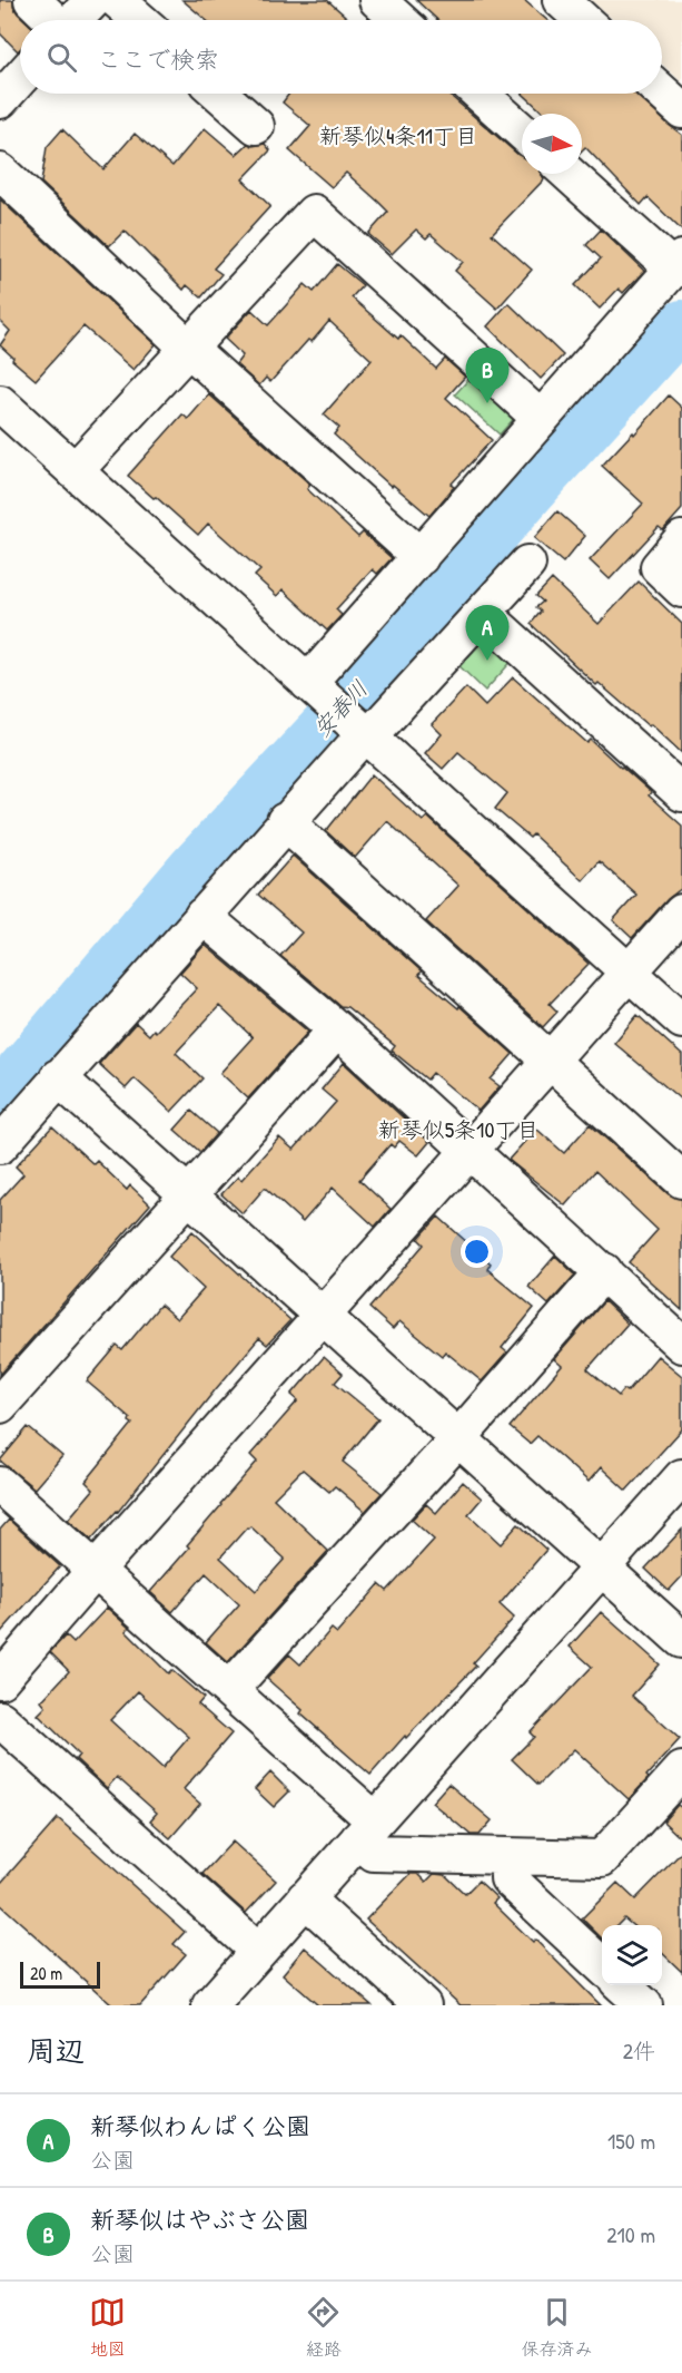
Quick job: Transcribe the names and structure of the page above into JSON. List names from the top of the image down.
{
  "districts": ["新琴似4条11丁目", "新琴似5条10丁目"],
  "water": ["安春川"],
  "scale_bar": "20 m",
  "north": "right",
  "page": {
    "search": "ここで検索",
    "pins": ["B", "A"],
    "scale": "20 m",
    "heading": ["周辺", "2件"],
    "list": [
      {
        "mark": "A",
        "name": "新琴似わんぱく公園",
        "note": "公園",
        "value": "150 m"
      },
      {
        "mark": "B",
        "name": "新琴似はやぶさ公園",
        "note": "公園",
        "value": "210 m"
      }
    ],
    "nav": ["地図", "経路", "保存済み"]
  }
}
